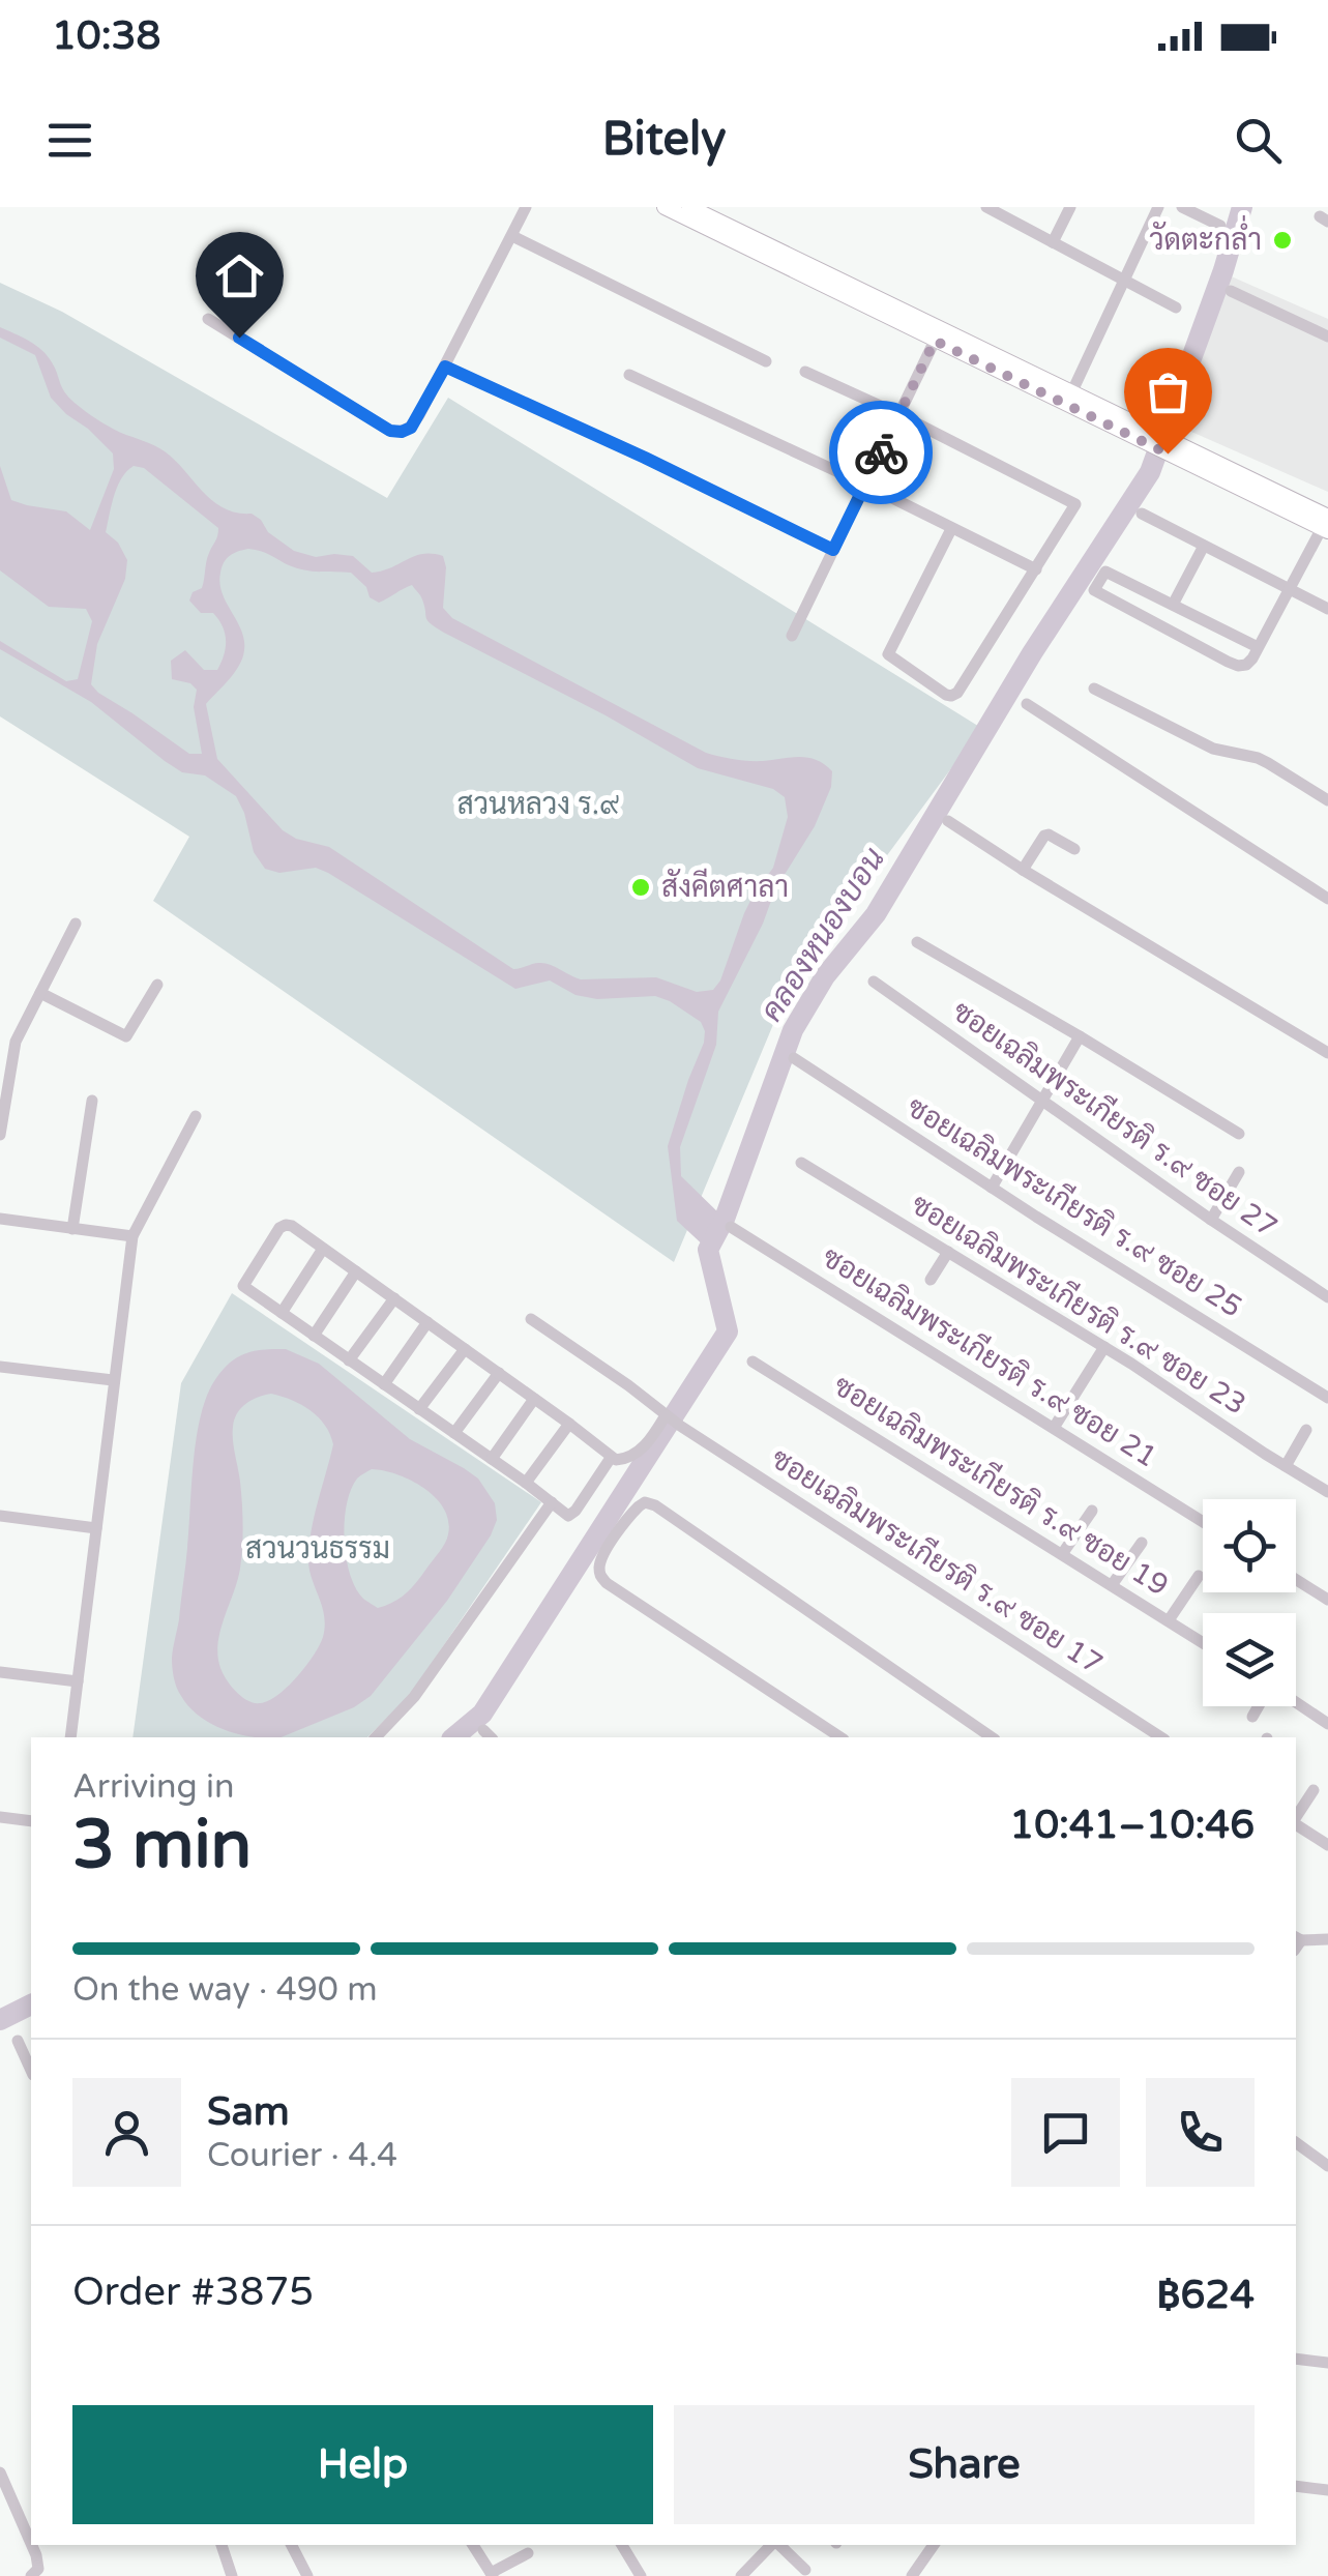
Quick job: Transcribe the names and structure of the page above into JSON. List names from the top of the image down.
{
  "streets": {
    "street": [
      "ซอยเฉลิมพระเกียรติ ร.๙ ซอย 27",
      "ซอยเฉลิมพระเกียรติ ร.๙ ซอย 25",
      "ซอยเฉลิมพระเกียรติ ร.๙ ซอย 23",
      "ซอยเฉลิมพระเกียรติ ร.๙ ซอย 21",
      "ซอยเฉลิมพระเกียรติ ร.๙ ซอย 19",
      "ซอยเฉลิมพระเกียรติ ร.๙ ซอย 17"
    ]
  },
  "water": ["คลองหนองบอน"],
  "parks": ["สวนหลวง ร.๙", "สวนวนธรรม"],
  "places": ["วัดตะกล่ำ", "สังคีตศาลา"],
  "page": {
    "status": "10:38",
    "header": "Bitely",
    "heading": ["3 min", "Arriving in", "10:41–10:46"],
    "panel": [
      "Sam",
      "Courier · 4.4",
      "Order #3875",
      "฿624"
    ],
    "bar": "On the way · 490 m",
    "buttons": ["Help", "Share"]
  }
}
